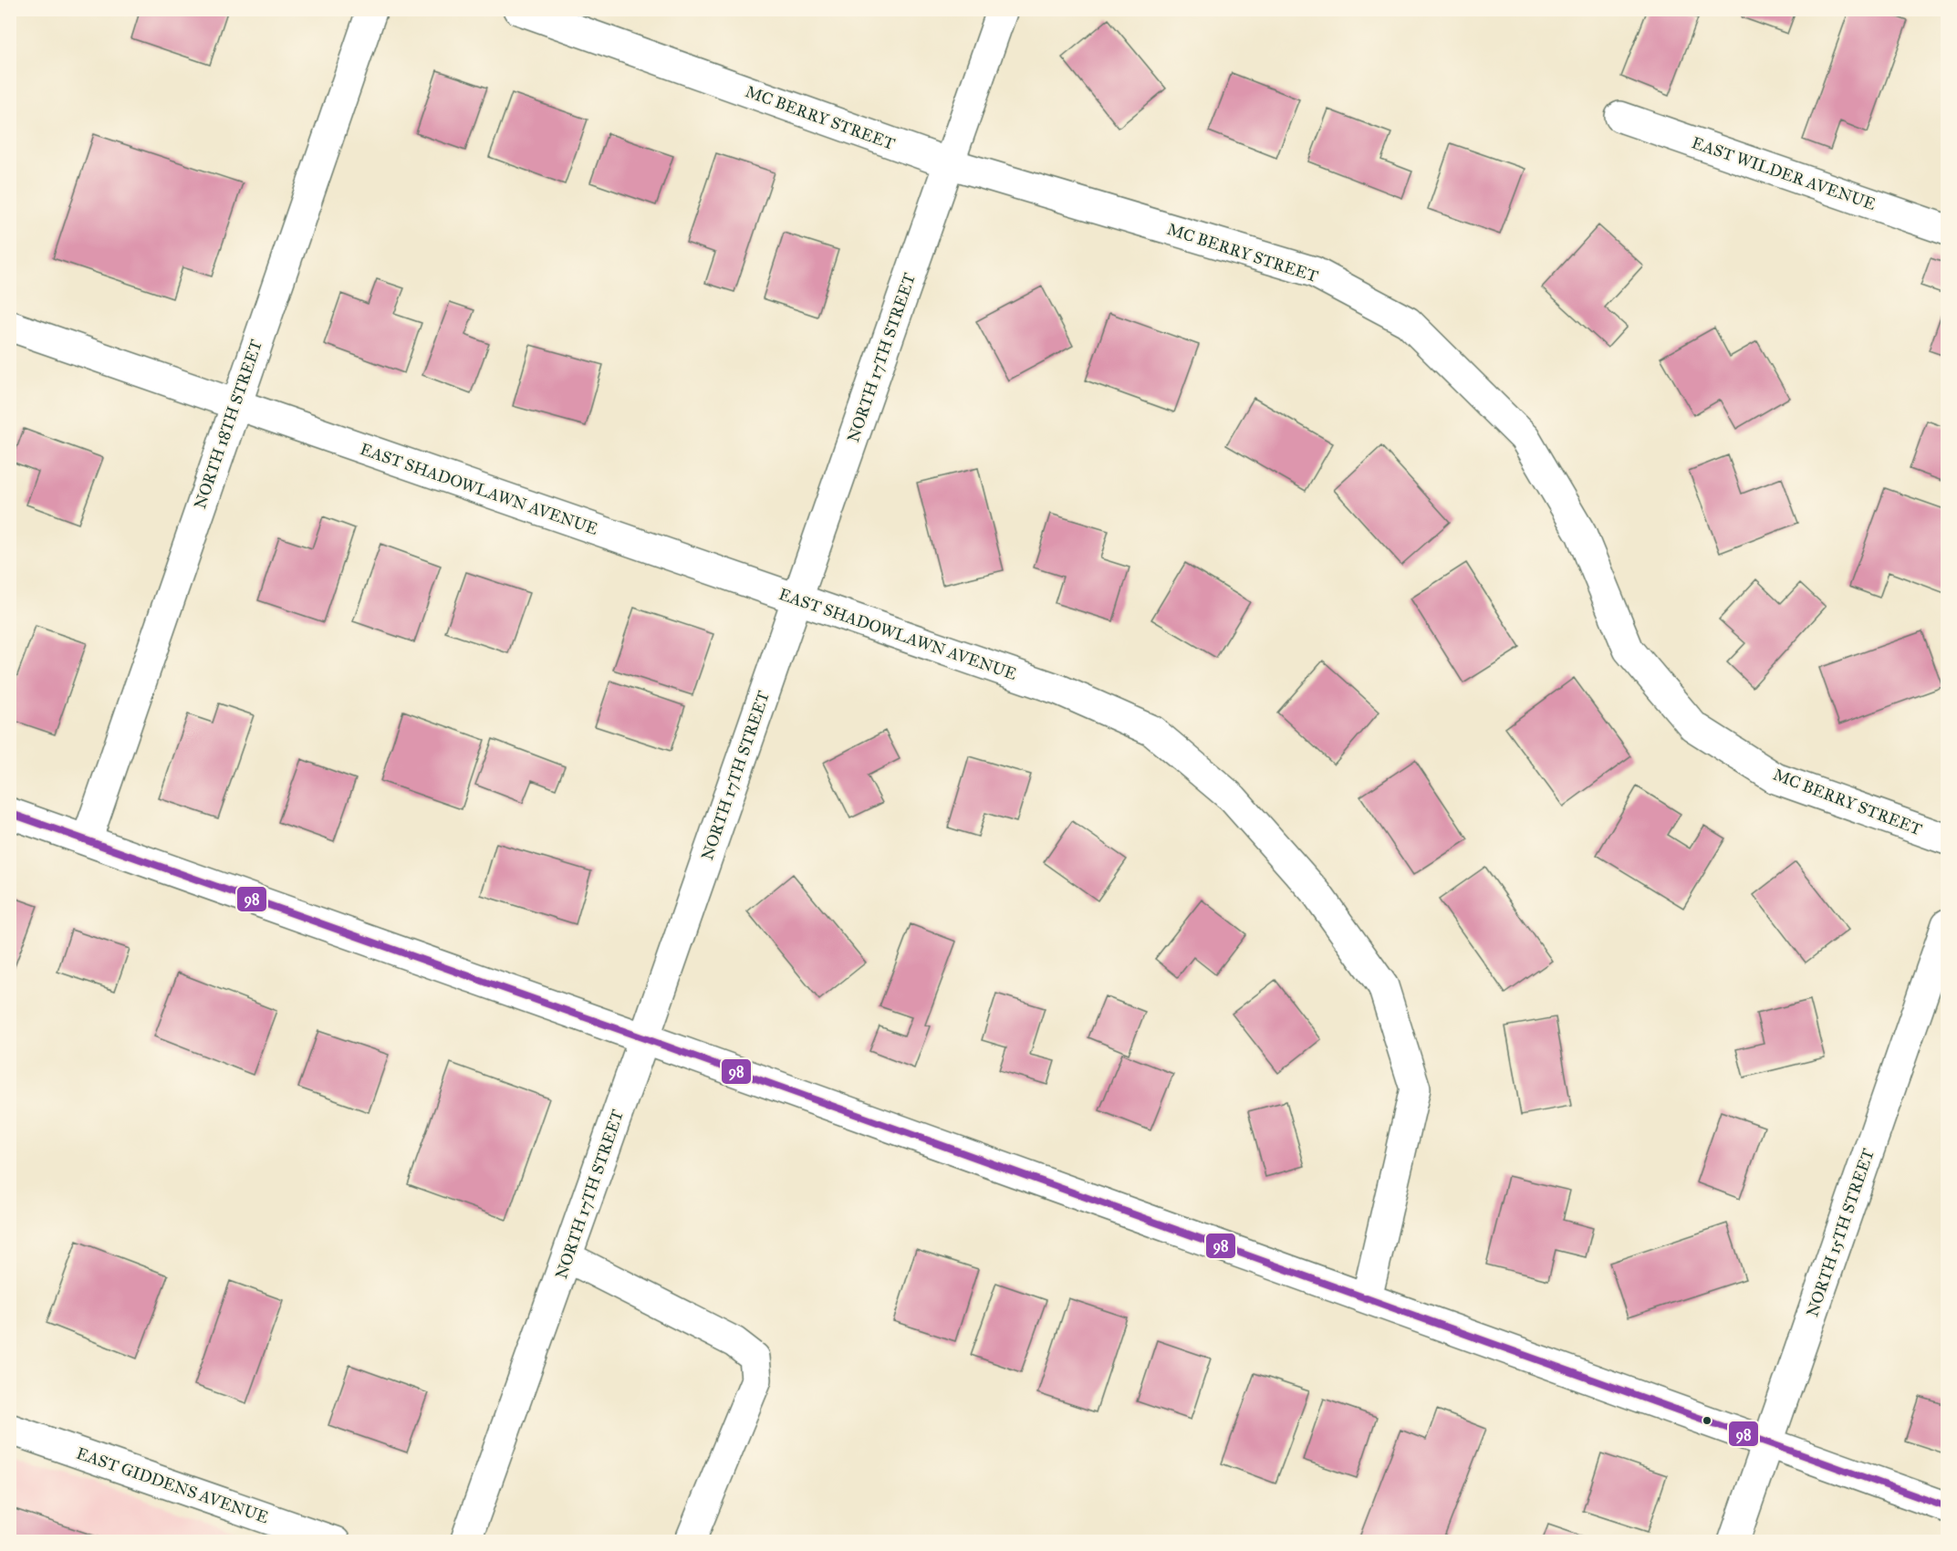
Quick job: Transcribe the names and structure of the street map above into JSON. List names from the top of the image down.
{
  "streets": {
    "street": [
      "MC BERRY STREET",
      "EAST WILDER AVENUE",
      "NORTH 17TH STREET",
      "NORTH 18TH STREET",
      "EAST SHADOWLAWN AVENUE",
      "NORTH 15TH STREET",
      "EAST GIDDENS AVENUE"
    ]
  },
  "crossings": [
    ["MC BERRY STREET", "NORTH 17TH STREET"],
    ["NORTH 17TH STREET", "EAST SHADOWLAWN AVENUE"],
    ["NORTH 18TH STREET", "EAST SHADOWLAWN AVENUE"]
  ],
  "lines": ["transit line 98"]
}
